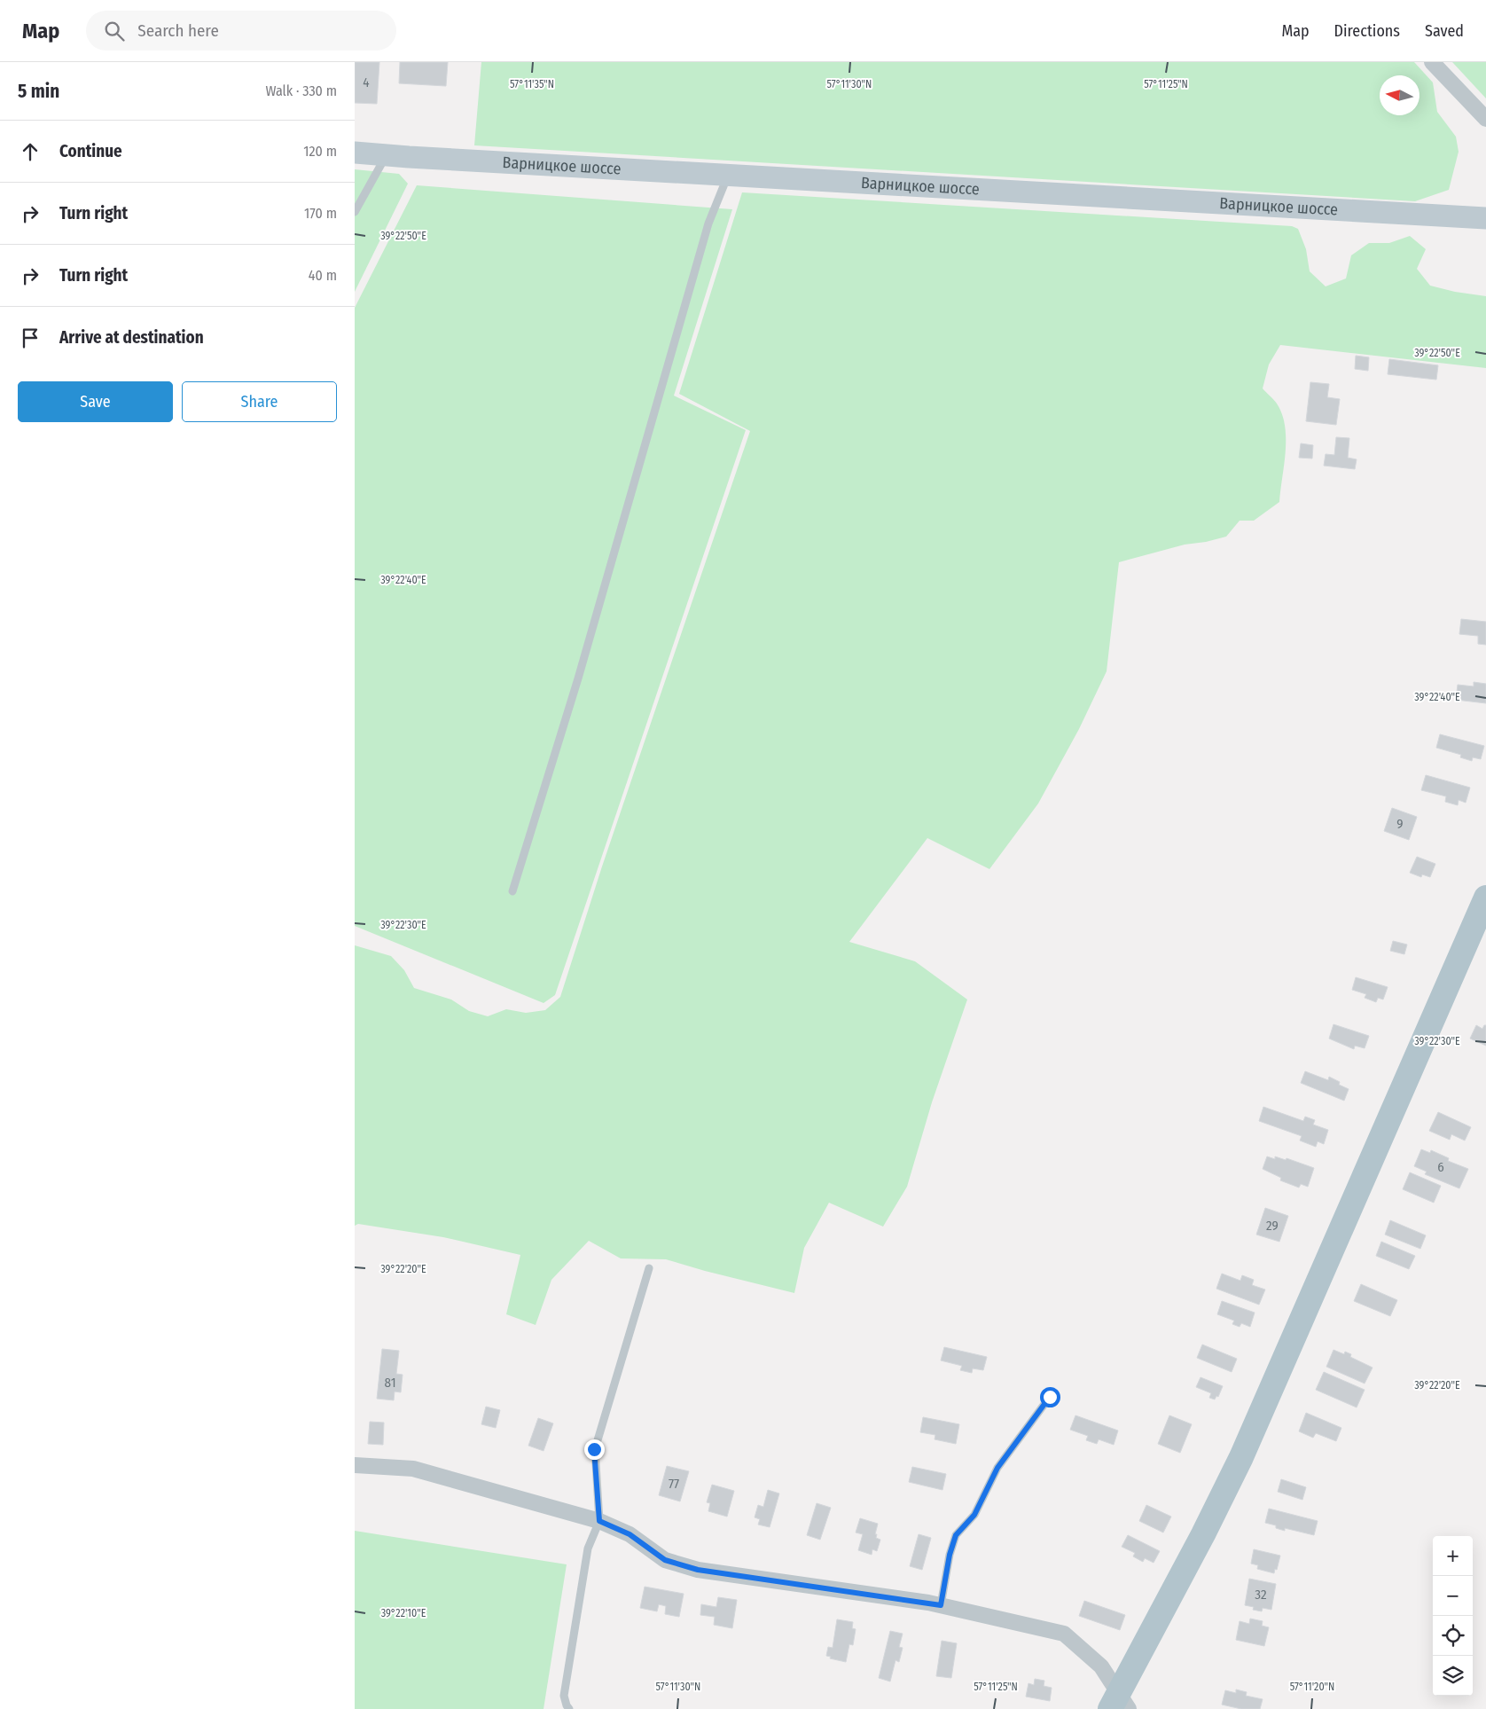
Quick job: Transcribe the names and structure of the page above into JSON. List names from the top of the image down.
{
  "streets": {
    "street": ["Варницкое шоссе"]
  },
  "house_numbers": [
    "4",
    "9",
    "6",
    "29",
    "81",
    "77",
    "32"
  ],
  "north": "left",
  "page": {
    "header": "Map",
    "search": "Search here",
    "nav": ["Map", "Directions", "Saved"],
    "heading": ["5 min", "Walk · 330 m"],
    "list": [
      ["Continue", "120 m"],
      ["Turn right", "170 m"],
      ["Turn right", "40 m"],
      "Arrive at destination"
    ],
    "buttons": ["Save", "Share"],
    "map_buttons": ["+", "−"]
  },
  "coordinates": [
    "57°11'35\"N",
    "57°11'30\"N",
    "57°11'25\"N",
    "39°22'50\"E",
    "39°22'40\"E",
    "39°22'30\"E",
    "39°22'20\"E",
    "39°22'10\"E",
    "57°11'20\"N"
  ]
}
